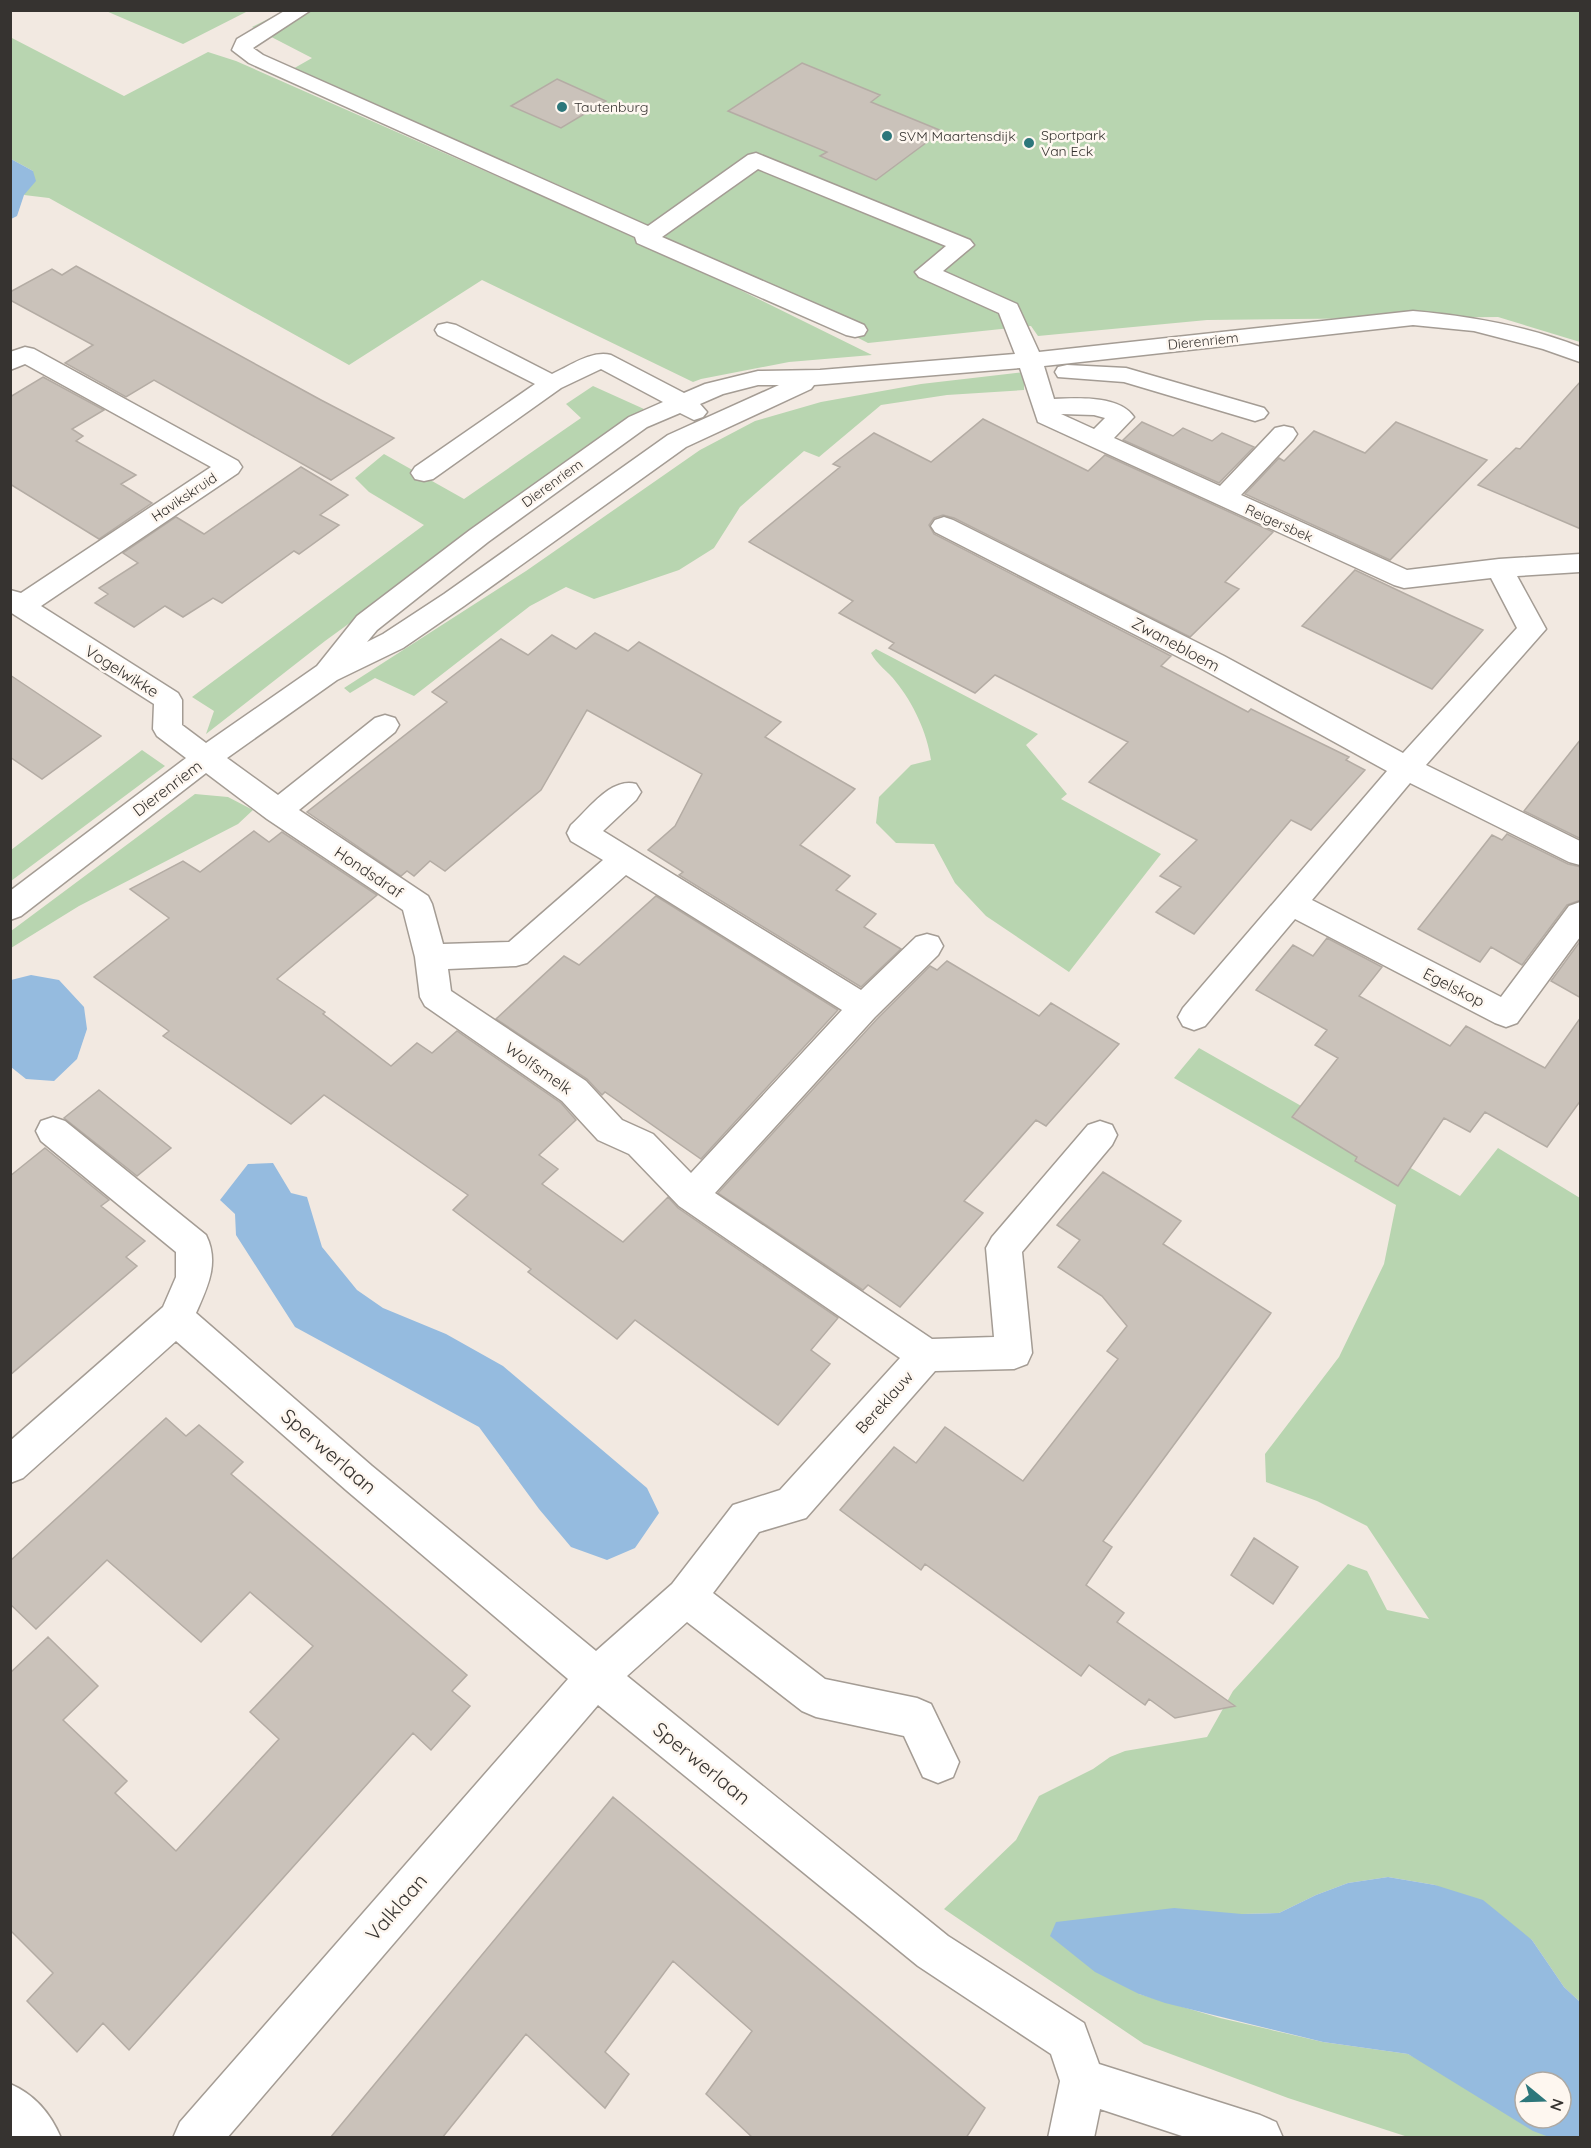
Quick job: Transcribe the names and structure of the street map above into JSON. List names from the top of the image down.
{
  "streets": {
    "street": [
      "Dierenriem",
      "Havikskruid",
      "Reigersbek",
      "Zwanebloem",
      "Vogelwikke",
      "Hondsdraf",
      "Egelskop",
      "Wolfsmelk",
      "Bereklauw",
      "Sperwerlaan",
      "Valklaan"
    ]
  },
  "crossings": [
    ["Dierenriem", "Reigersbek"],
    ["Dierenriem", "Vogelwikke"],
    ["Dierenriem", "Hondsdraf"],
    ["Havikskruid", "Vogelwikke"],
    ["Vogelwikke", "Hondsdraf"],
    ["Hondsdraf", "Wolfsmelk"],
    ["Wolfsmelk", "Bereklauw"],
    ["Bereklauw", "Sperwerlaan"],
    ["Bereklauw", "Valklaan"],
    ["Sperwerlaan", "Valklaan"]
  ],
  "places": ["Tautenburg", "SVM Maartensdijk", "Sportpark Van Eck"],
  "north": "right"
}
